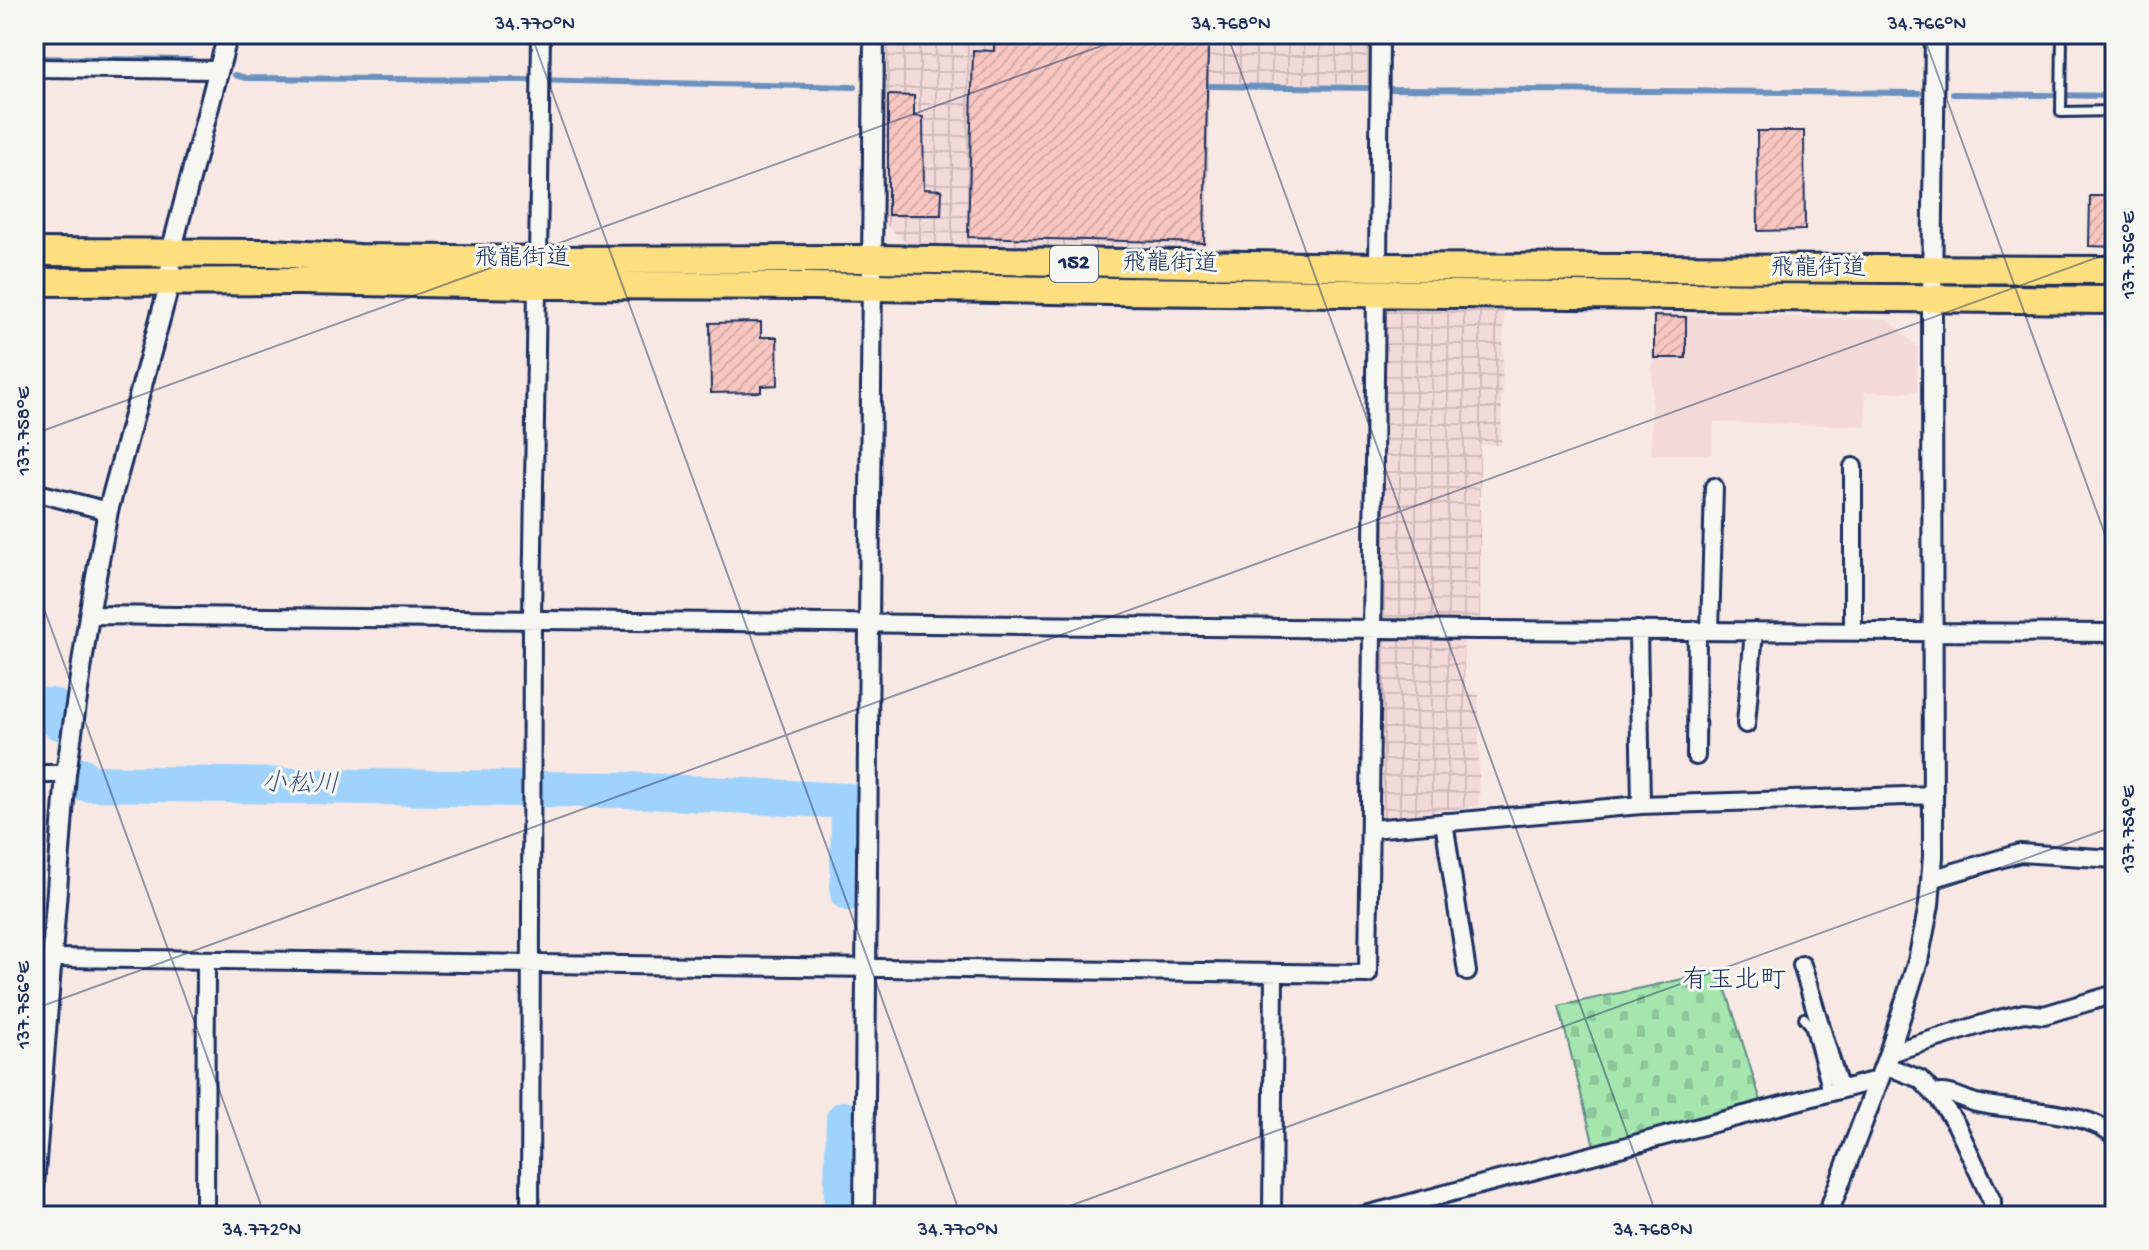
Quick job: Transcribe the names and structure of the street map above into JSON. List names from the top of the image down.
{
  "streets": {
    "highway": ["飛龍街道", "152"]
  },
  "districts": ["有玉北町"],
  "water": ["小松川"],
  "coordinates": [
    "34.770°N",
    "34.768°N",
    "34.766°N",
    "137.756°E",
    "137.758°E",
    "137.754°E",
    "34.772°N"
  ]
}
